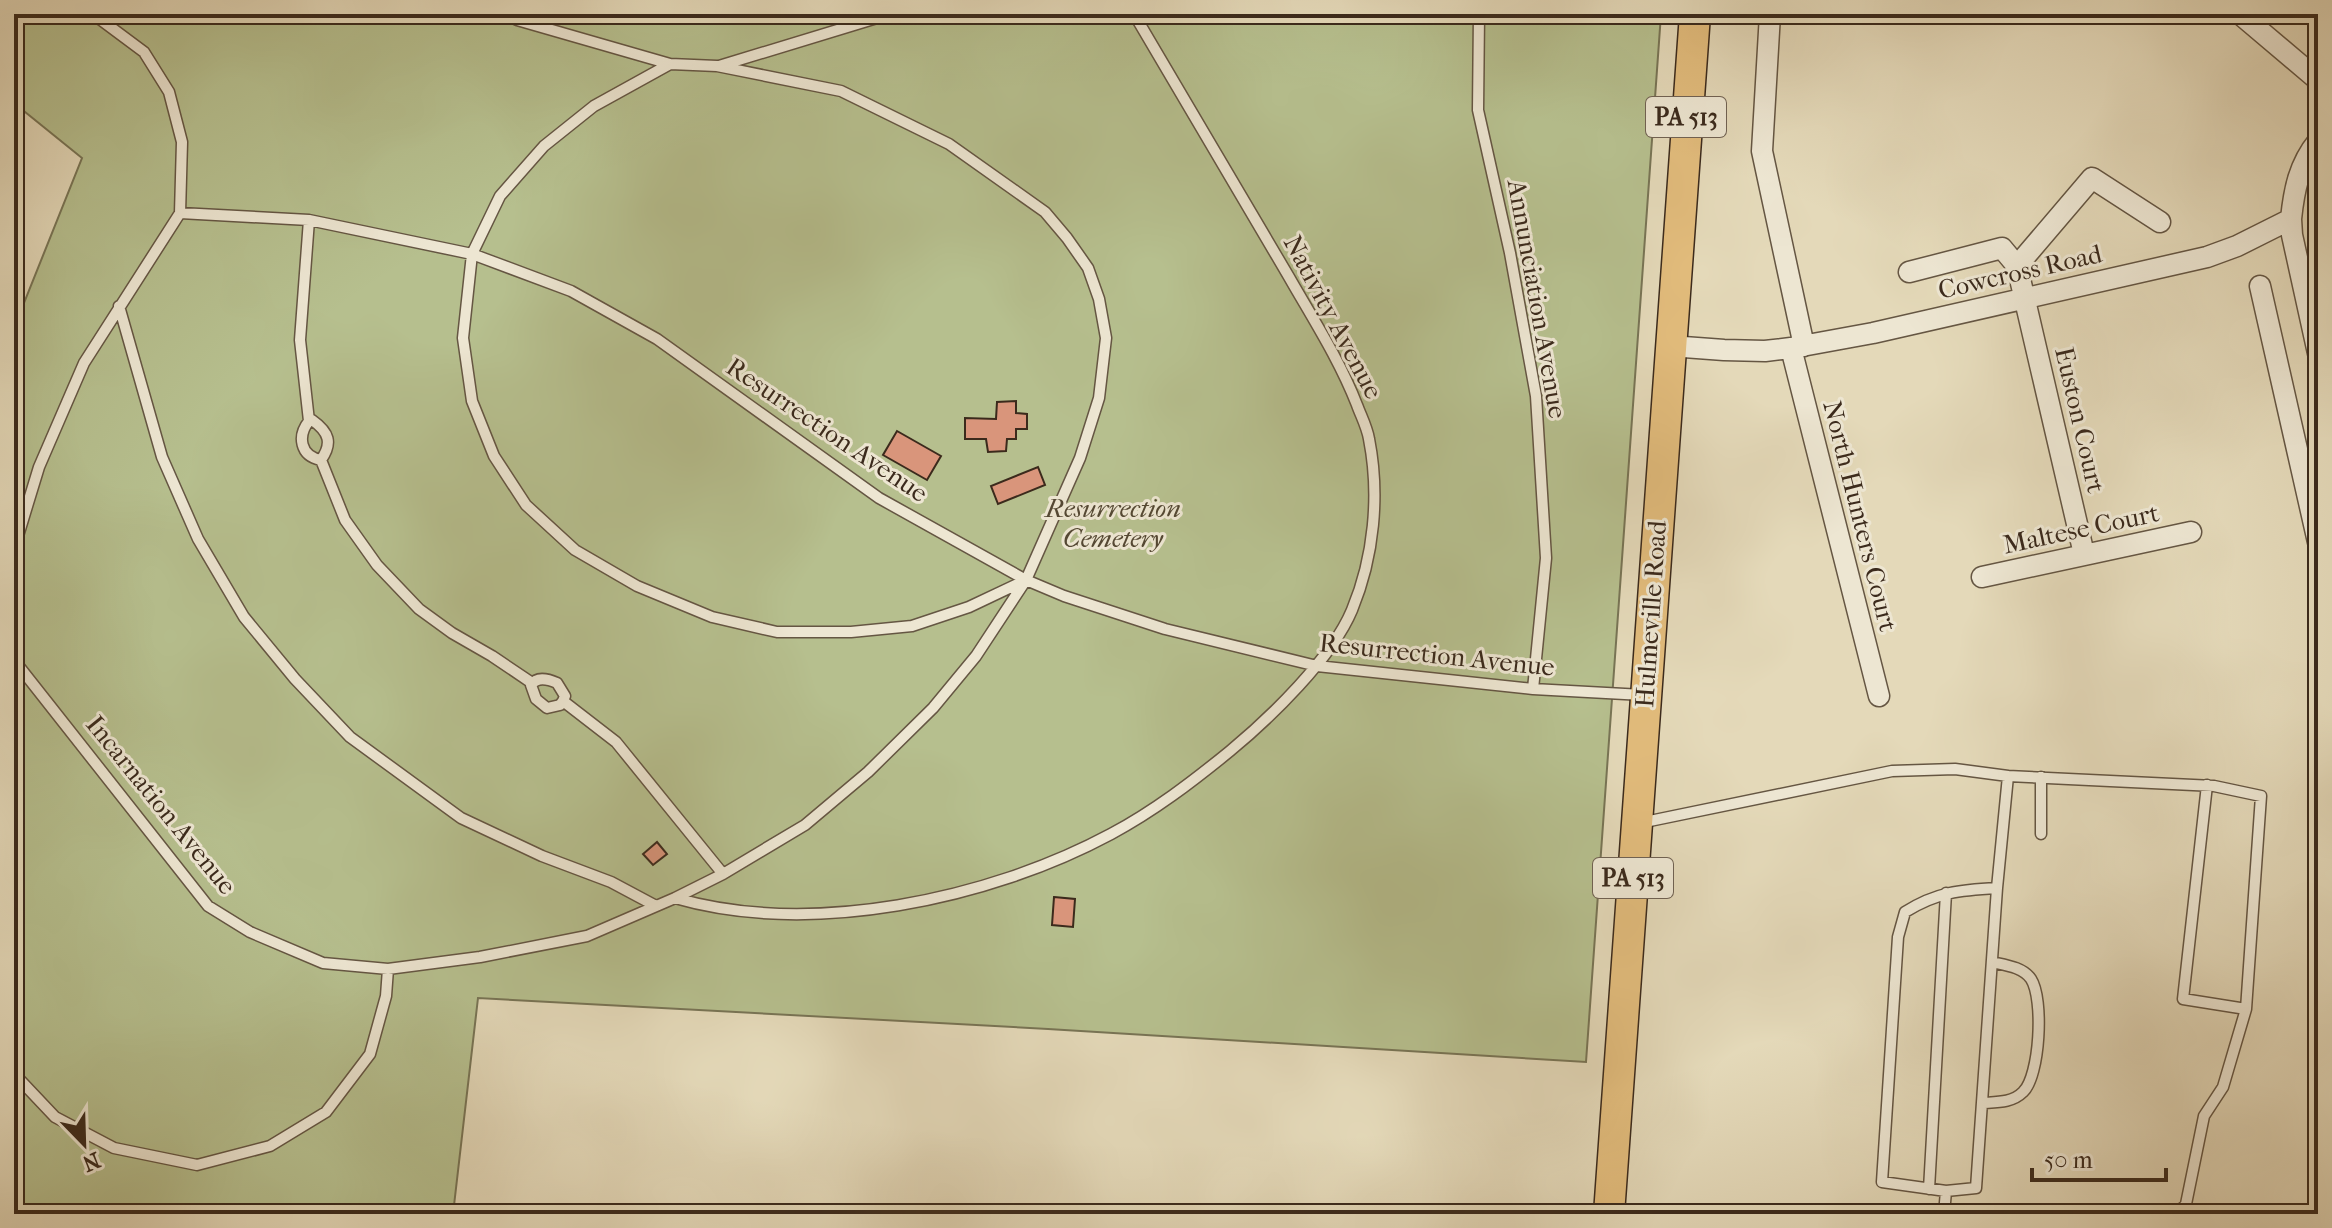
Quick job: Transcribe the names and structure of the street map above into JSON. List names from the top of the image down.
{
  "streets": {
    "main road": ["PA 513", "Hulmeville Road"],
    "street": [
      "Cowcross Road",
      "Euston Court",
      "North Hunters Court",
      "Maltese Court"
    ],
    "lane": [
      "Annunciation Avenue",
      "Nativity Avenue",
      "Resurrection Avenue",
      "Incarnation Avenue"
    ]
  },
  "crossings": [
    ["Cowcross Road", "Euston Court"],
    ["Cowcross Road", "North Hunters Court"],
    ["Cowcross Road", "Hulmeville Road"],
    ["Annunciation Avenue", "Resurrection Avenue"],
    ["Nativity Avenue", "Resurrection Avenue"],
    ["Nativity Avenue", "Incarnation Avenue"],
    ["Euston Court", "Maltese Court"],
    ["Resurrection Avenue", "Hulmeville Road"],
    ["Resurrection Avenue", "Incarnation Avenue"]
  ],
  "parks": ["Resurrection Cemetery"],
  "scale_bar": "50 m",
  "north": "bottom right"
}
